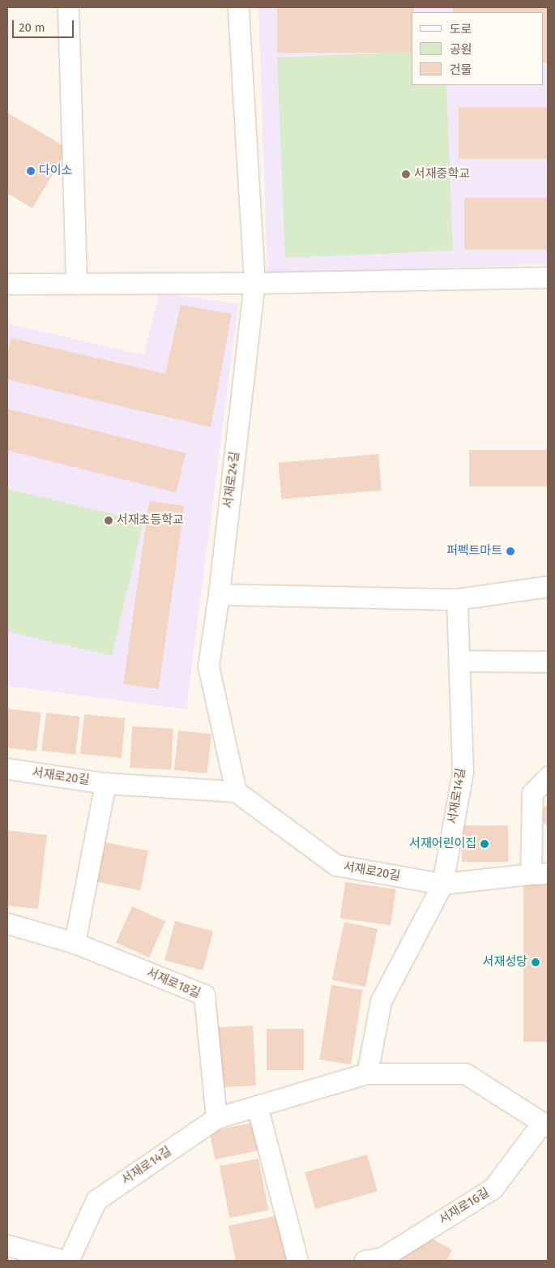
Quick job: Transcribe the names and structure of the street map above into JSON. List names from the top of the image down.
{
  "streets": {
    "street": [
      "서재로24길",
      "서재로20길",
      "서재로14길",
      "서재로18길",
      "서재로16길"
    ]
  },
  "crossings": [
    ["서재로20길", "서재로14길"],
    ["서재로14길", "서재로18길"],
    ["서재로14길", "서재로16길"]
  ],
  "places": [
    "다이소",
    "서재중학교",
    "서재초등학교",
    "퍼펙트마트",
    "서재어린이집",
    "서재성당"
  ],
  "legend": ["도로", "공원", "건물"],
  "scale_bar": "20 m"
}
